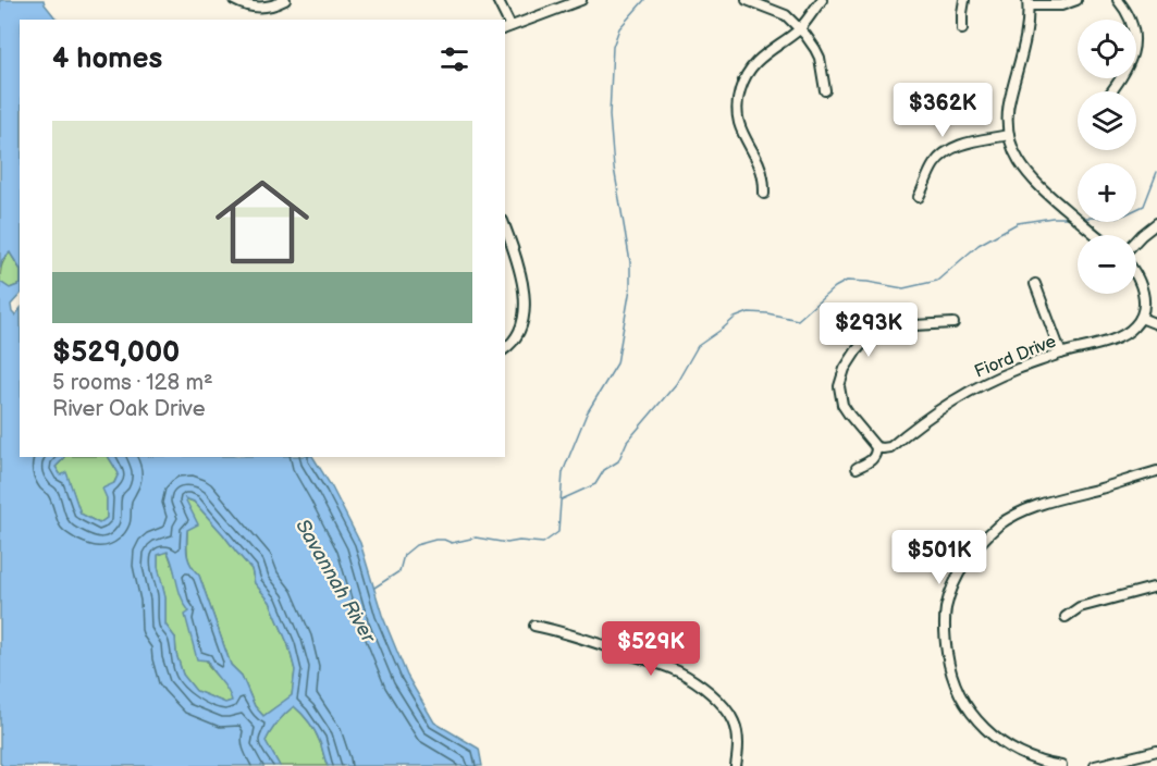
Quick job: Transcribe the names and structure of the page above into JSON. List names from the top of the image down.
{
  "streets": {
    "street": ["Fiord Drive"]
  },
  "water": ["Savannah River"],
  "page": {
    "map_buttons": ["+", "−"],
    "heading": "4 homes",
    "price": [
      "$362K",
      "$293K",
      "$501K",
      "$529K"
    ],
    "list": [
      {
        "name": "$529,000",
        "note": "5 rooms · 128 m² · River Oak Drive"
      }
    ]
  }
}
